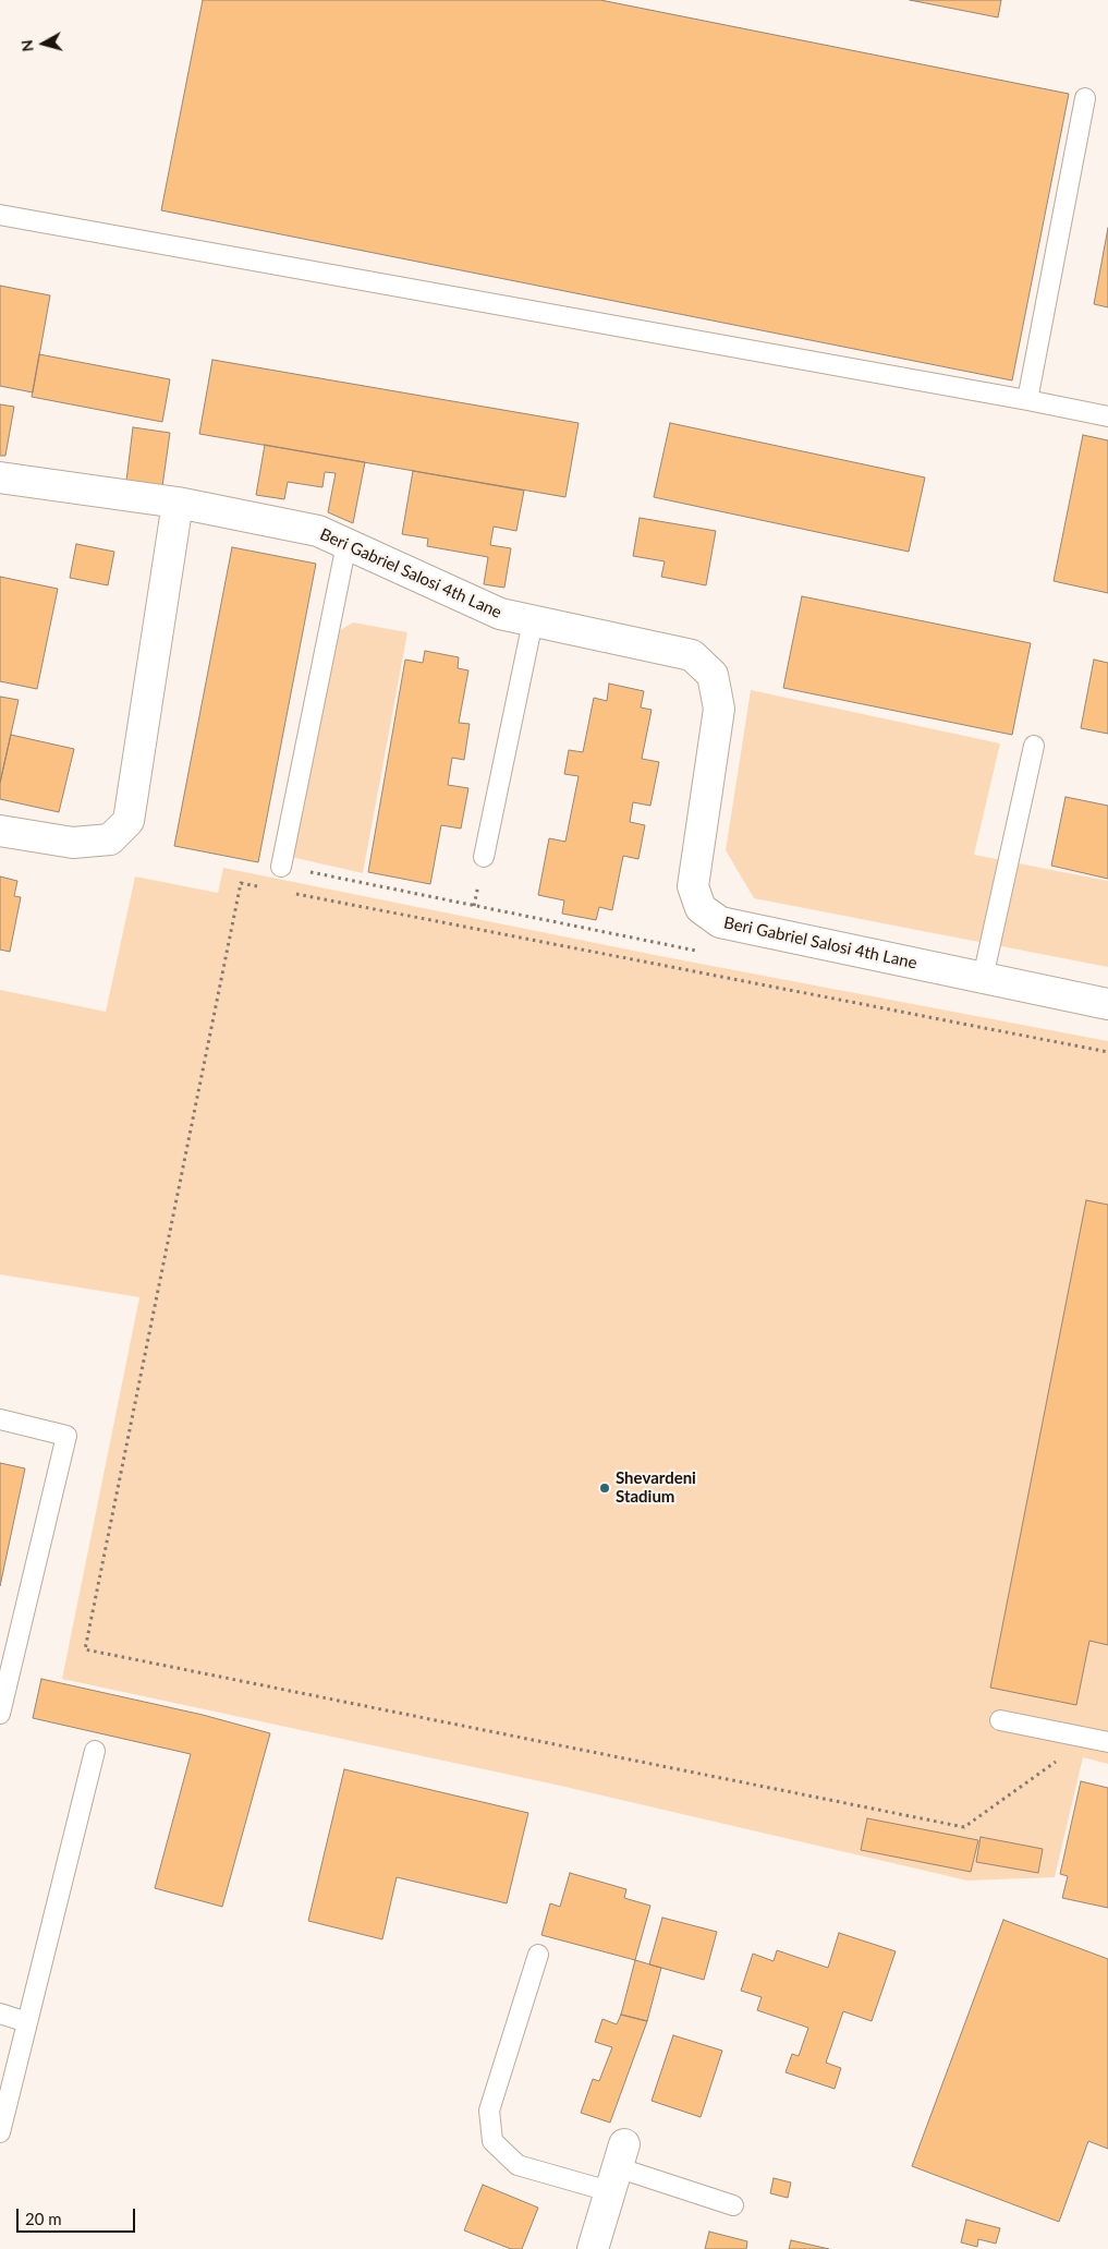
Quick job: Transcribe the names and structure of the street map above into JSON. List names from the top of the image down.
{
  "streets": {
    "street": ["Beri Gabriel Salosi 4th Lane"]
  },
  "places": ["Shevardeni Stadium"],
  "scale_bar": "20 m",
  "north": "left"
}
